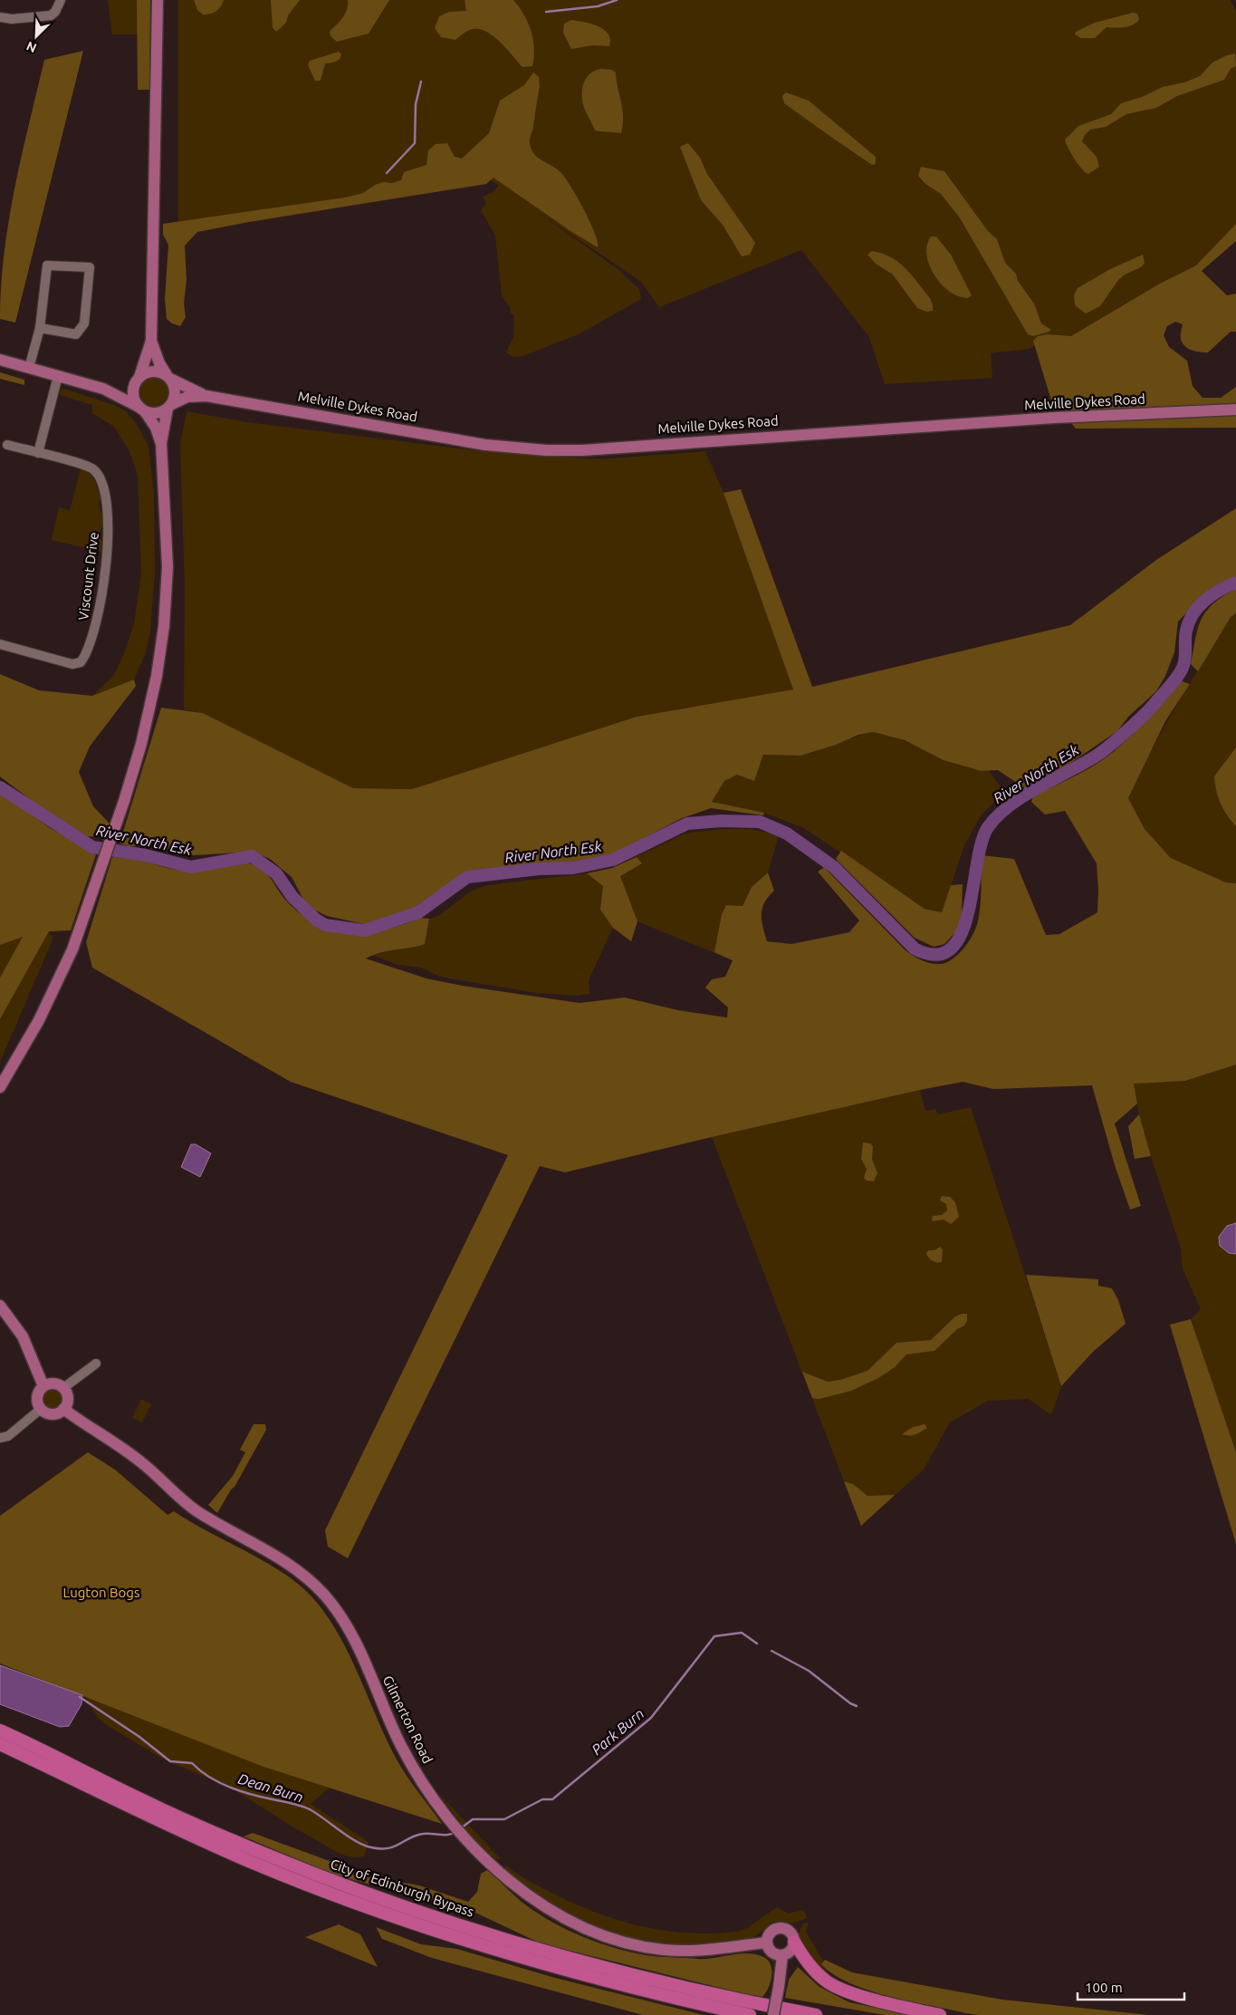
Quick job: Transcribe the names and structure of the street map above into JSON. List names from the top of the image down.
{
  "streets": {
    "highway": ["City of Edinburgh Bypass"],
    "main road": ["Melville Dykes Road", "Gilmerton Road"],
    "street": ["Viscount Drive"]
  },
  "water": ["River North Esk", "Park Burn", "Dean Burn"],
  "parks": ["Lugton Bogs"],
  "scale_bar": "100 m",
  "north": "bottom left"
}
